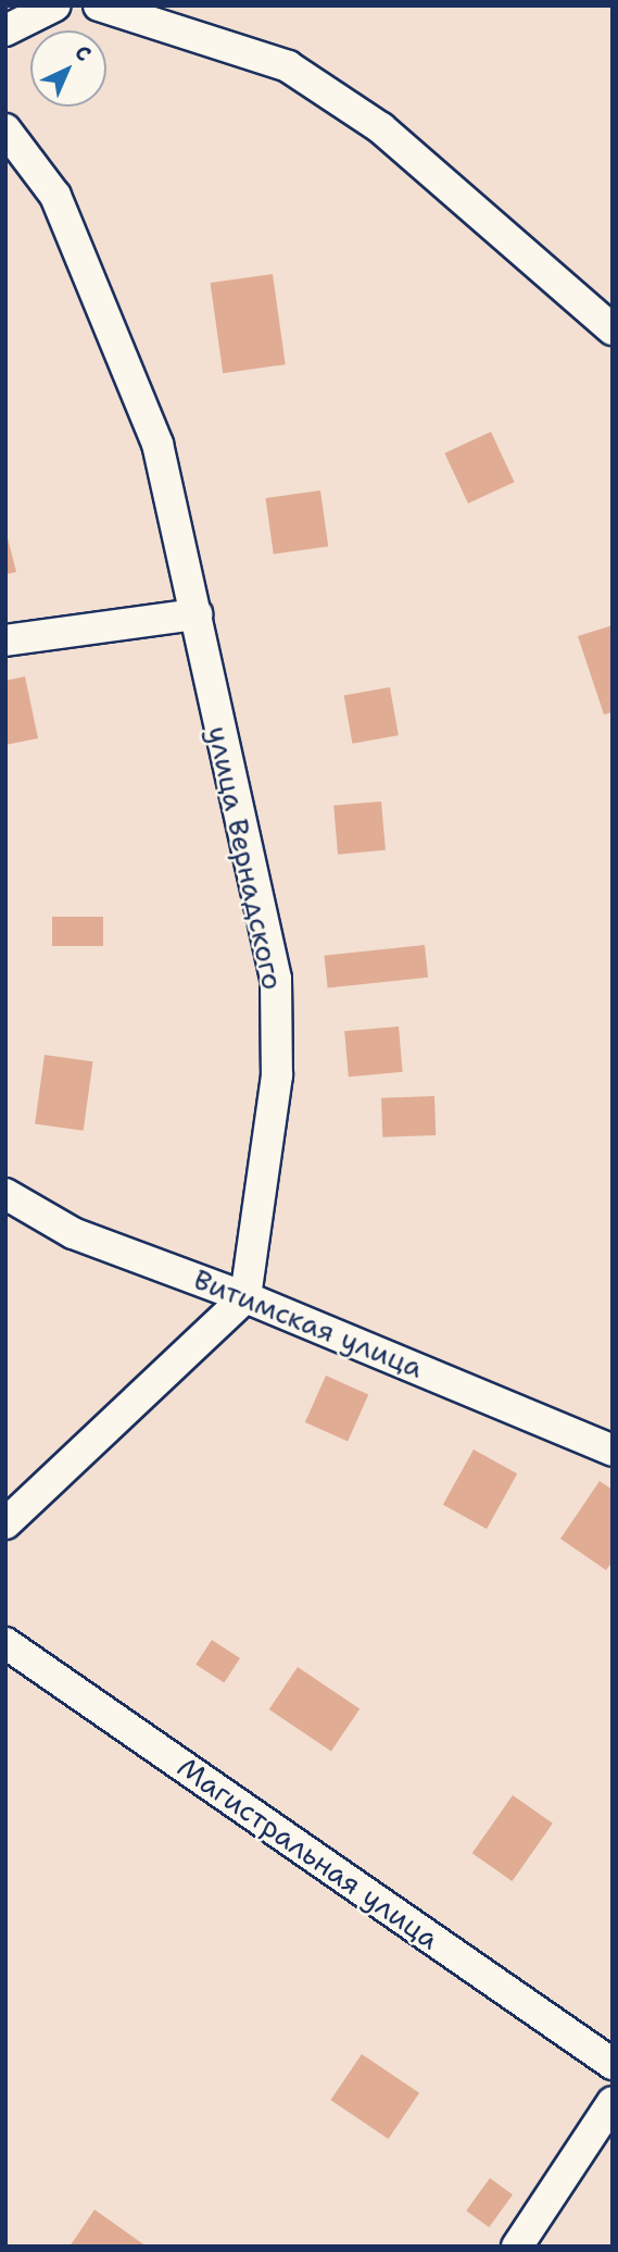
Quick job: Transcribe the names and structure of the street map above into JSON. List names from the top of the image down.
{
  "streets": {
    "street": ["улица Вернадского", "Витимская улица", "Магистральная улица"]
  },
  "crossings": [
    ["улица Вернадского", "Витимская улица"]
  ],
  "north": "top right"
}
